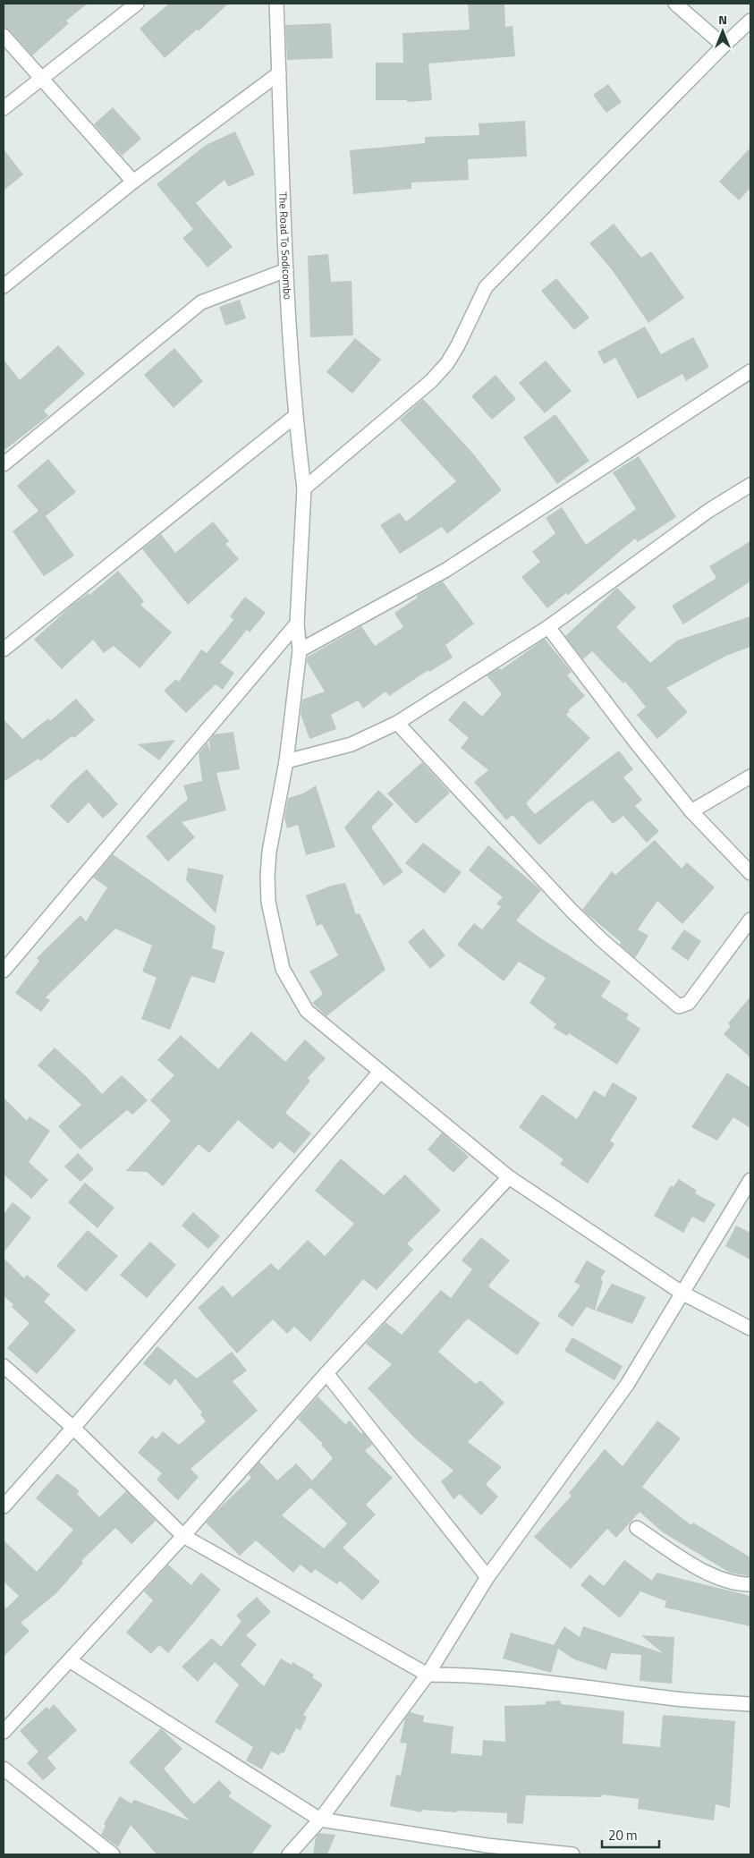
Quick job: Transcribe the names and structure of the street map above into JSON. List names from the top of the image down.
{
  "streets": {
    "street": ["The Road To Sodicombo"]
  },
  "scale_bar": "20 m",
  "north": "top"
}
